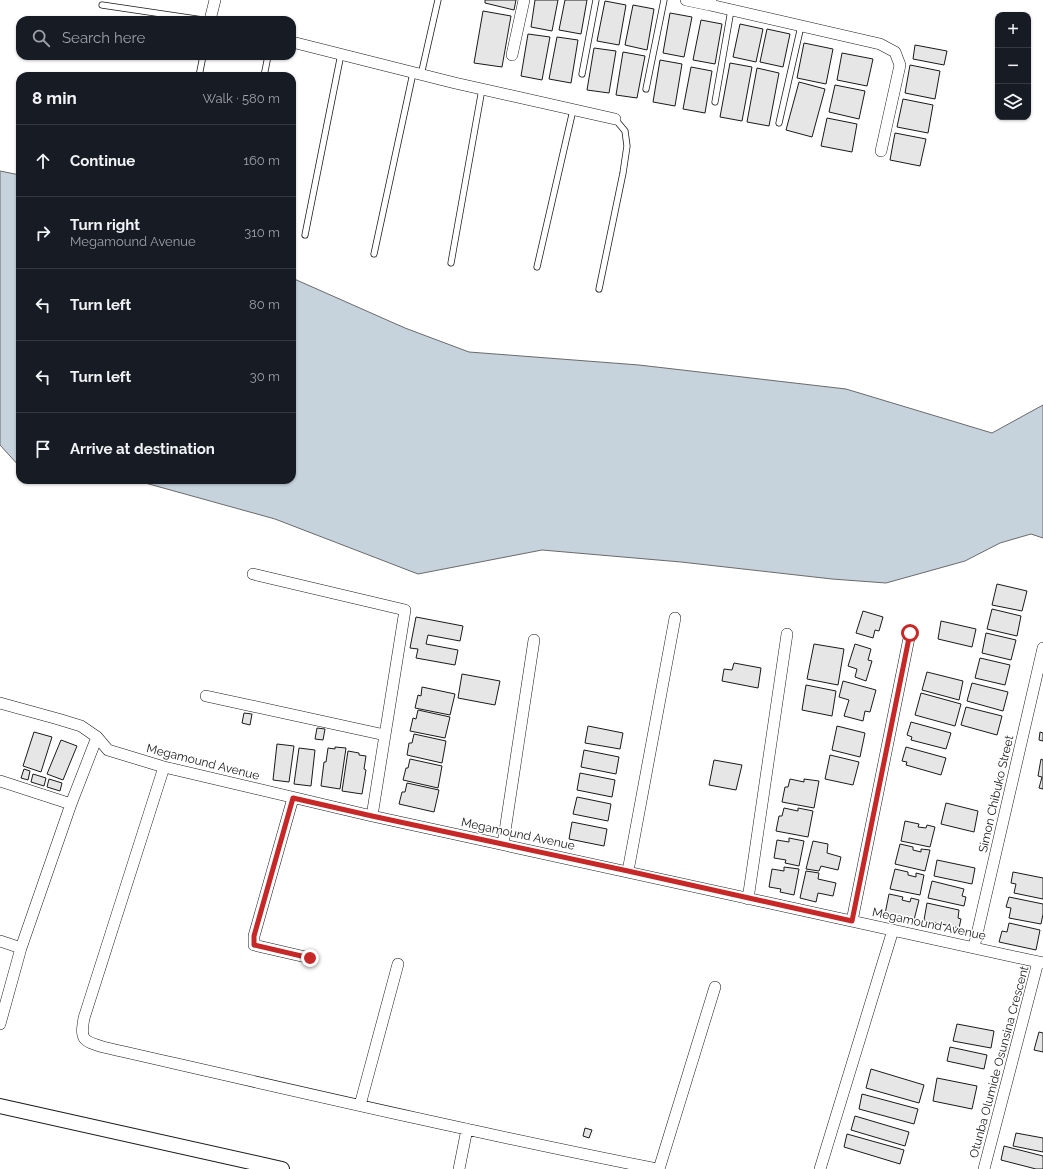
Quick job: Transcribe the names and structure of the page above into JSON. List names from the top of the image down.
{
  "streets": {
    "street": ["Megamound Avenue", "Simon Chibuko Street", "Otunba Olumide Osunsina Crescent"]
  },
  "crossings": [
    ["Megamound Avenue", "Simon Chibuko Street"],
    ["Megamound Avenue", "Otunba Olumide Osunsina Crescent"]
  ],
  "page": {
    "map_buttons": ["+", "−"],
    "search": "Search here",
    "heading": ["8 min", "Walk · 580 m"],
    "list": [
      ["Continue", "160 m"],
      ["Turn right", "Megamound Avenue", "310 m"],
      ["Turn left", "80 m"],
      ["Turn left", "30 m"],
      "Arrive at destination"
    ]
  }
}
